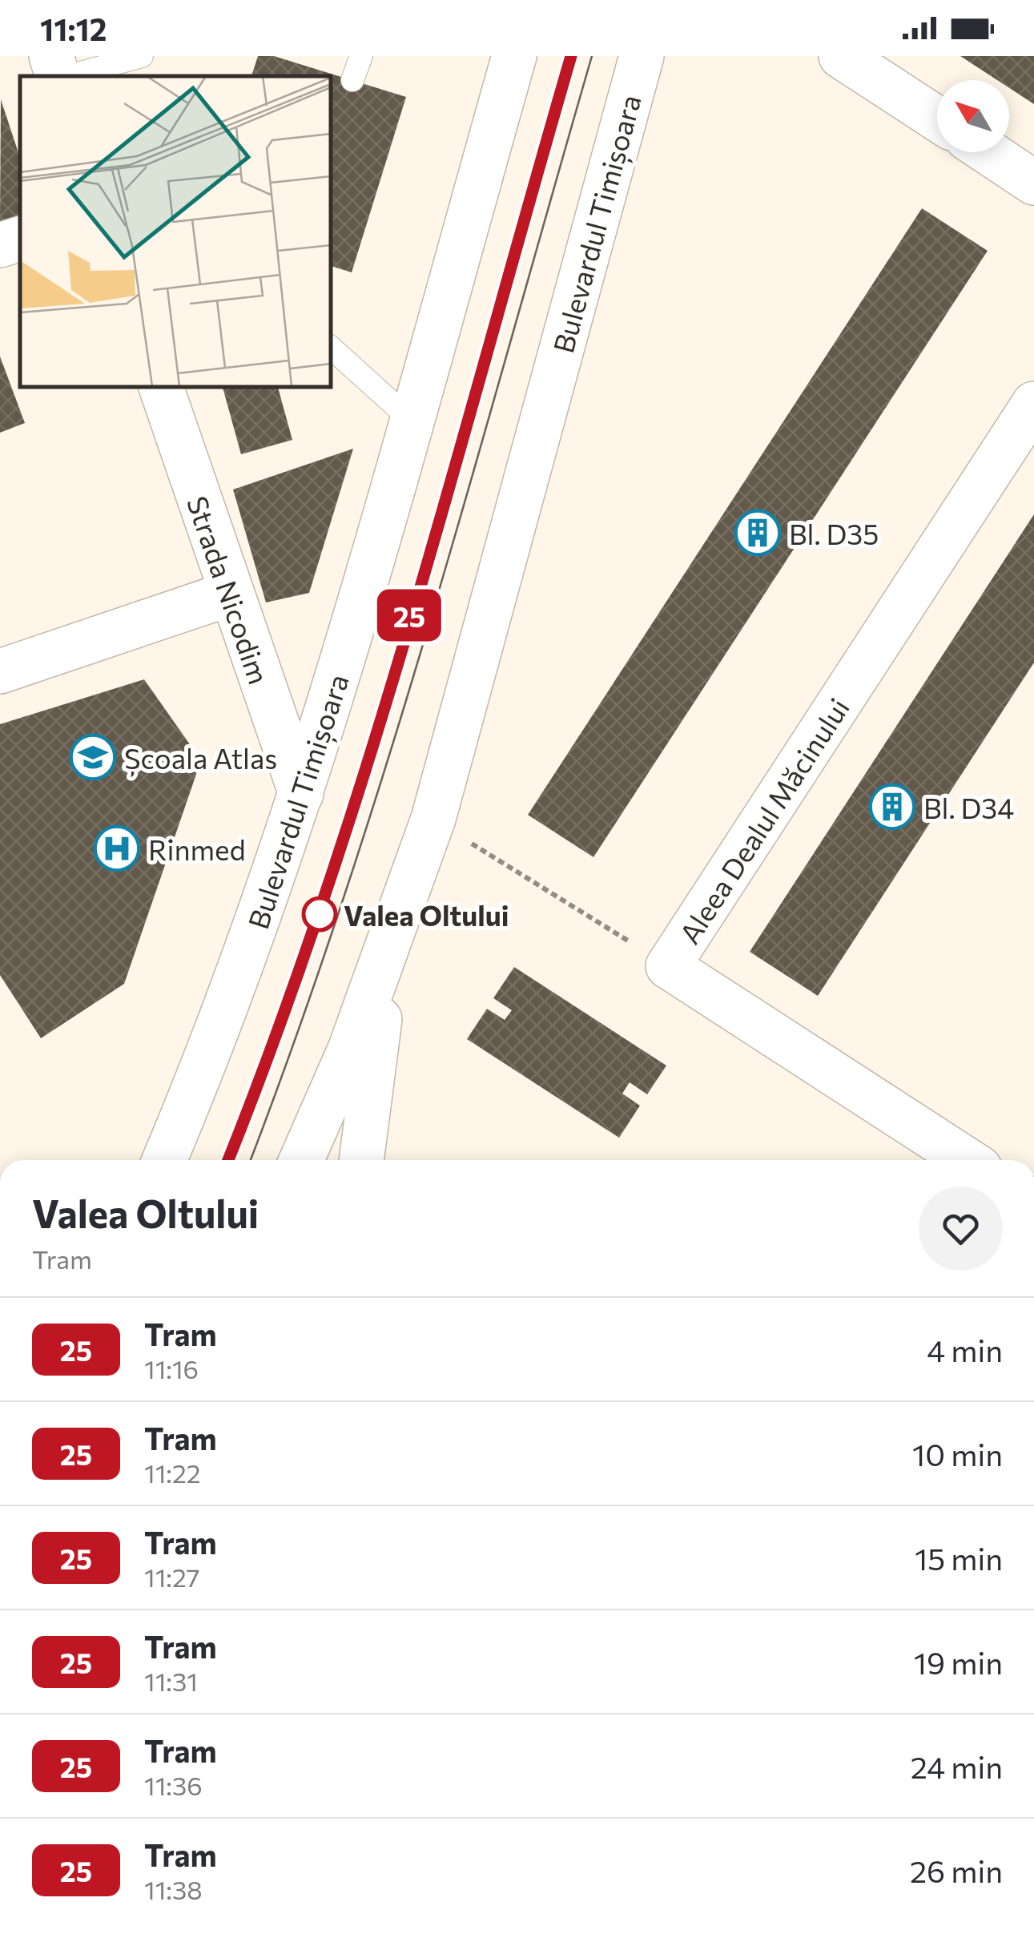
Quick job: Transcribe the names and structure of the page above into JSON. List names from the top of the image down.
{
  "streets": {
    "main road": ["Bulevardul Timișoara", "Strada Nicodim", "Aleea Dealul Măcinului"]
  },
  "crossings": [
    ["Bulevardul Timișoara", "Strada Nicodim"]
  ],
  "places": {
    "building": ["Bl. D35", "Bl. D34"],
    "school or university": ["Școala Atlas"],
    "hospital": ["Rinmed"],
    "other": ["Valea Oltului"]
  },
  "lines": ["tram line 25"],
  "north": "top left",
  "page": {
    "status": "11:12",
    "on_map": "25",
    "heading": ["Valea Oltului", "Tram"],
    "list": [
      {
        "mark": "25",
        "name": "Tram",
        "note": "11:16",
        "value": "4 min"
      },
      {
        "mark": "25",
        "name": "Tram",
        "note": "11:22",
        "value": "10 min"
      },
      {
        "mark": "25",
        "name": "Tram",
        "note": "11:27",
        "value": "15 min"
      },
      {
        "mark": "25",
        "name": "Tram",
        "note": "11:31",
        "value": "19 min"
      },
      {
        "mark": "25",
        "name": "Tram",
        "note": "11:36",
        "value": "24 min"
      },
      {
        "mark": "25",
        "name": "Tram",
        "note": "11:38",
        "value": "26 min"
      }
    ]
  }
}
